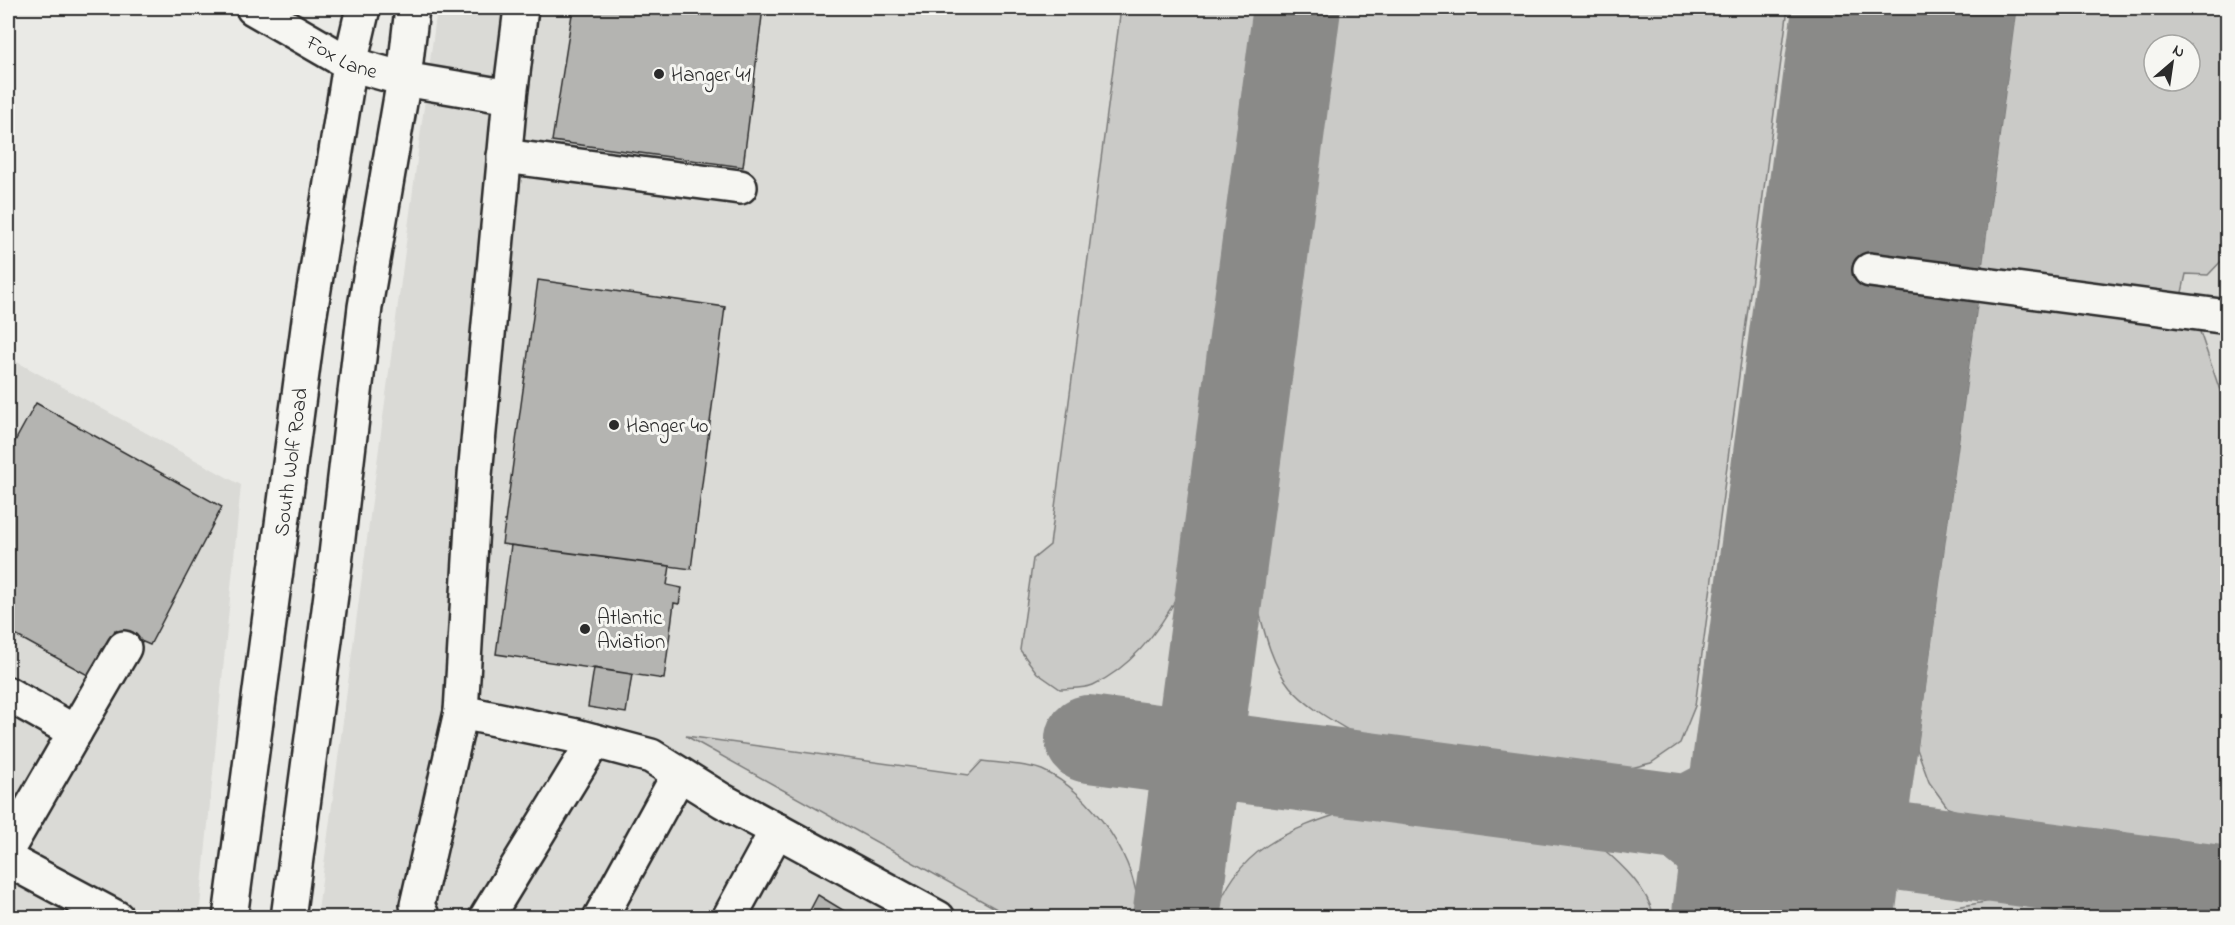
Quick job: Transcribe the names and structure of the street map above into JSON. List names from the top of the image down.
{
  "streets": {
    "main road": ["Fox Lane", "South Wolf Road"]
  },
  "crossings": [
    ["Fox Lane", "South Wolf Road"]
  ],
  "places": ["Hanger 41", "Hanger 40", "Atlantic Aviation"],
  "north": "top right"
}
